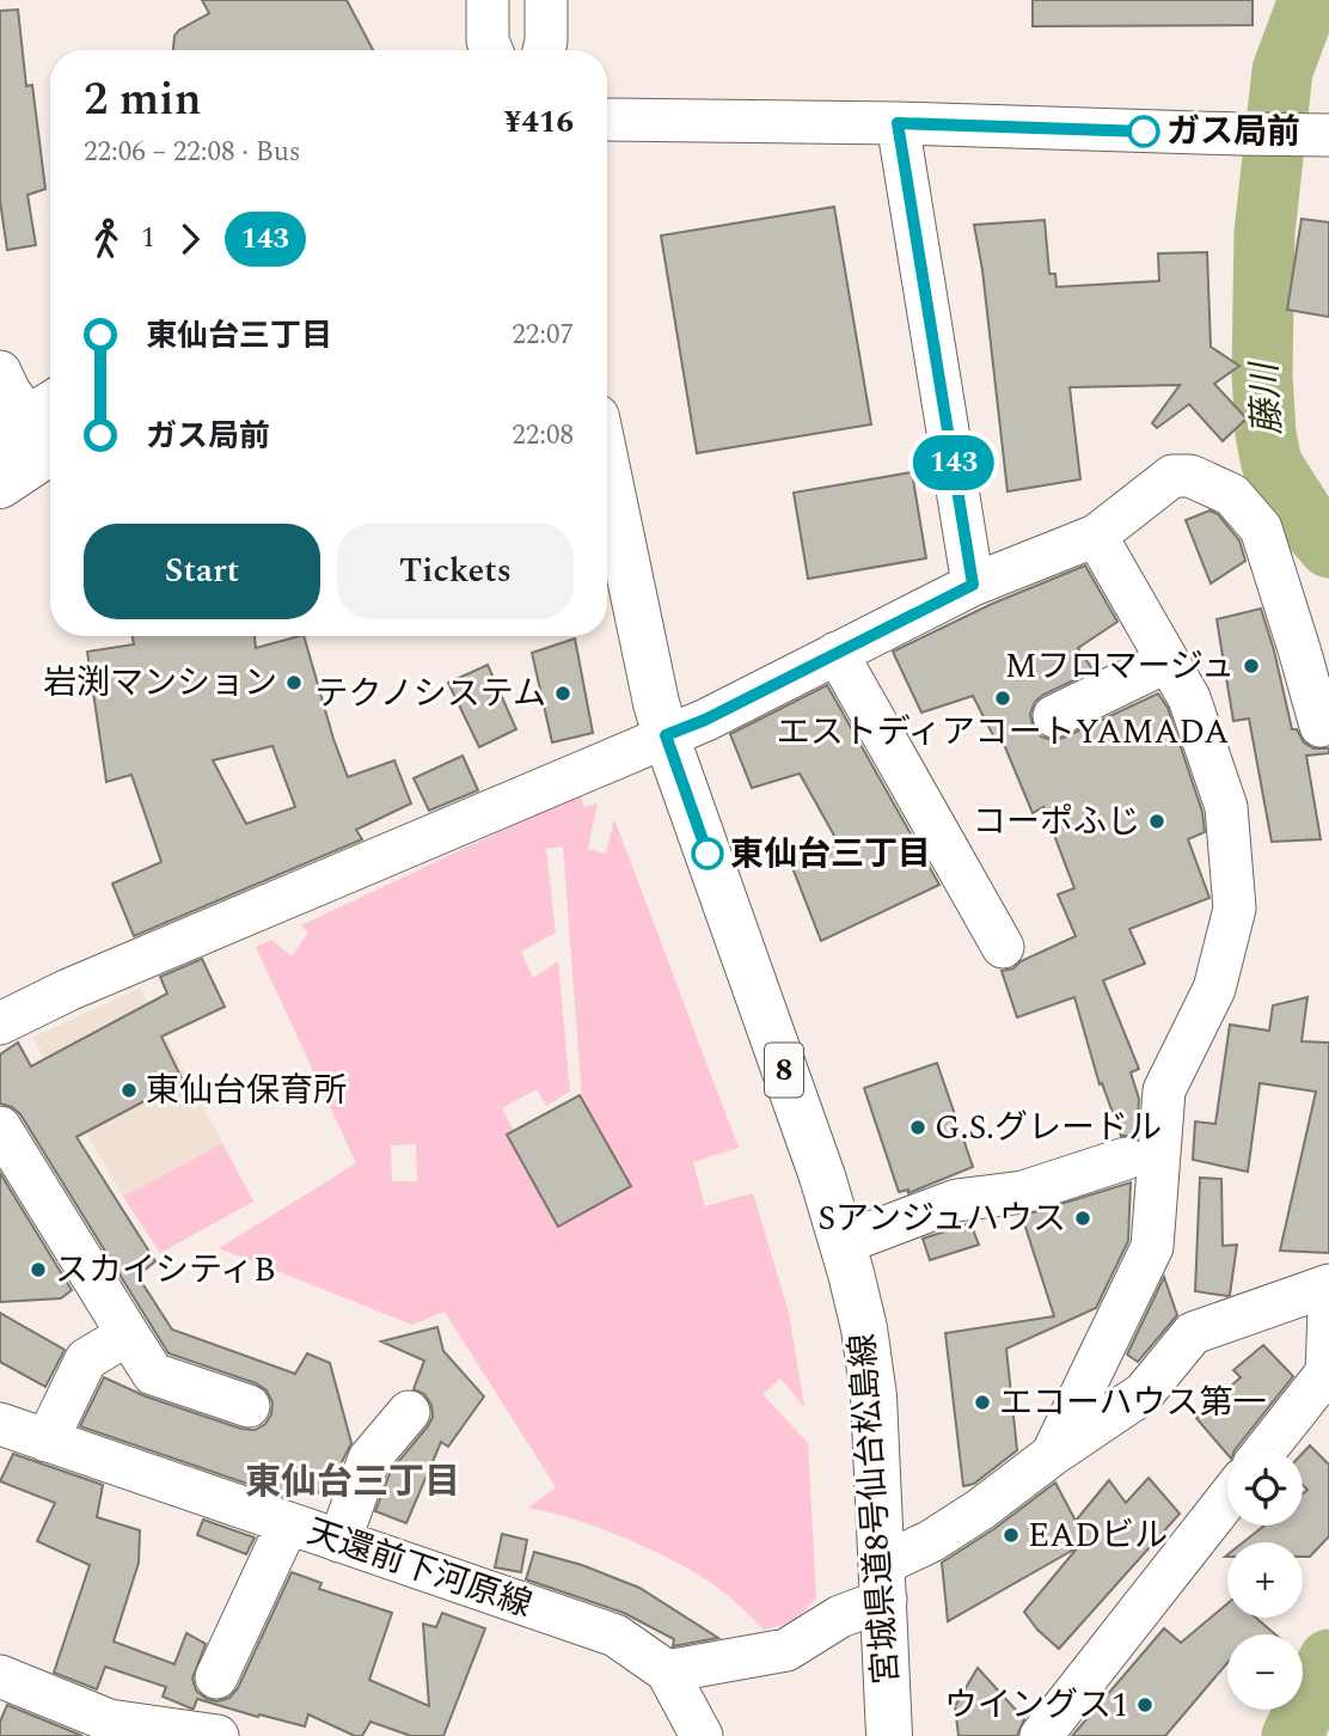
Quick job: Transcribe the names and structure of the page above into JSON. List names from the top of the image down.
{
  "streets": {
    "main road": ["8", "宮城県道8号仙台松島線"],
    "street": ["天還前下河原線"]
  },
  "districts": ["東仙台三丁目"],
  "water": ["藤川"],
  "places": [
    "ガス局前",
    "Mフロマージュ",
    "岩渕マンション",
    "テクノシステム",
    "エストディアコートYAMADA",
    "コーポふじ",
    "東仙台三丁目",
    "東仙台保育所",
    "G.S.グレードル",
    "Sアンジュハウス",
    "スカイシティB",
    "エコーハウス第一",
    "EADビル",
    "ウイングス1"
  ],
  "lines": ["bus line 143"],
  "page": {
    "on_map": "143",
    "heading": ["2 min", "22:06 – 22:08 · Bus", "¥416"],
    "legs": ["1", "143"],
    "list": [
      {
        "name": "東仙台三丁目",
        "value": "22:07"
      },
      {
        "name": "ガス局前",
        "value": "22:08"
      }
    ],
    "buttons": ["Start", "Tickets"],
    "map_buttons": ["+", "−"]
  }
}
